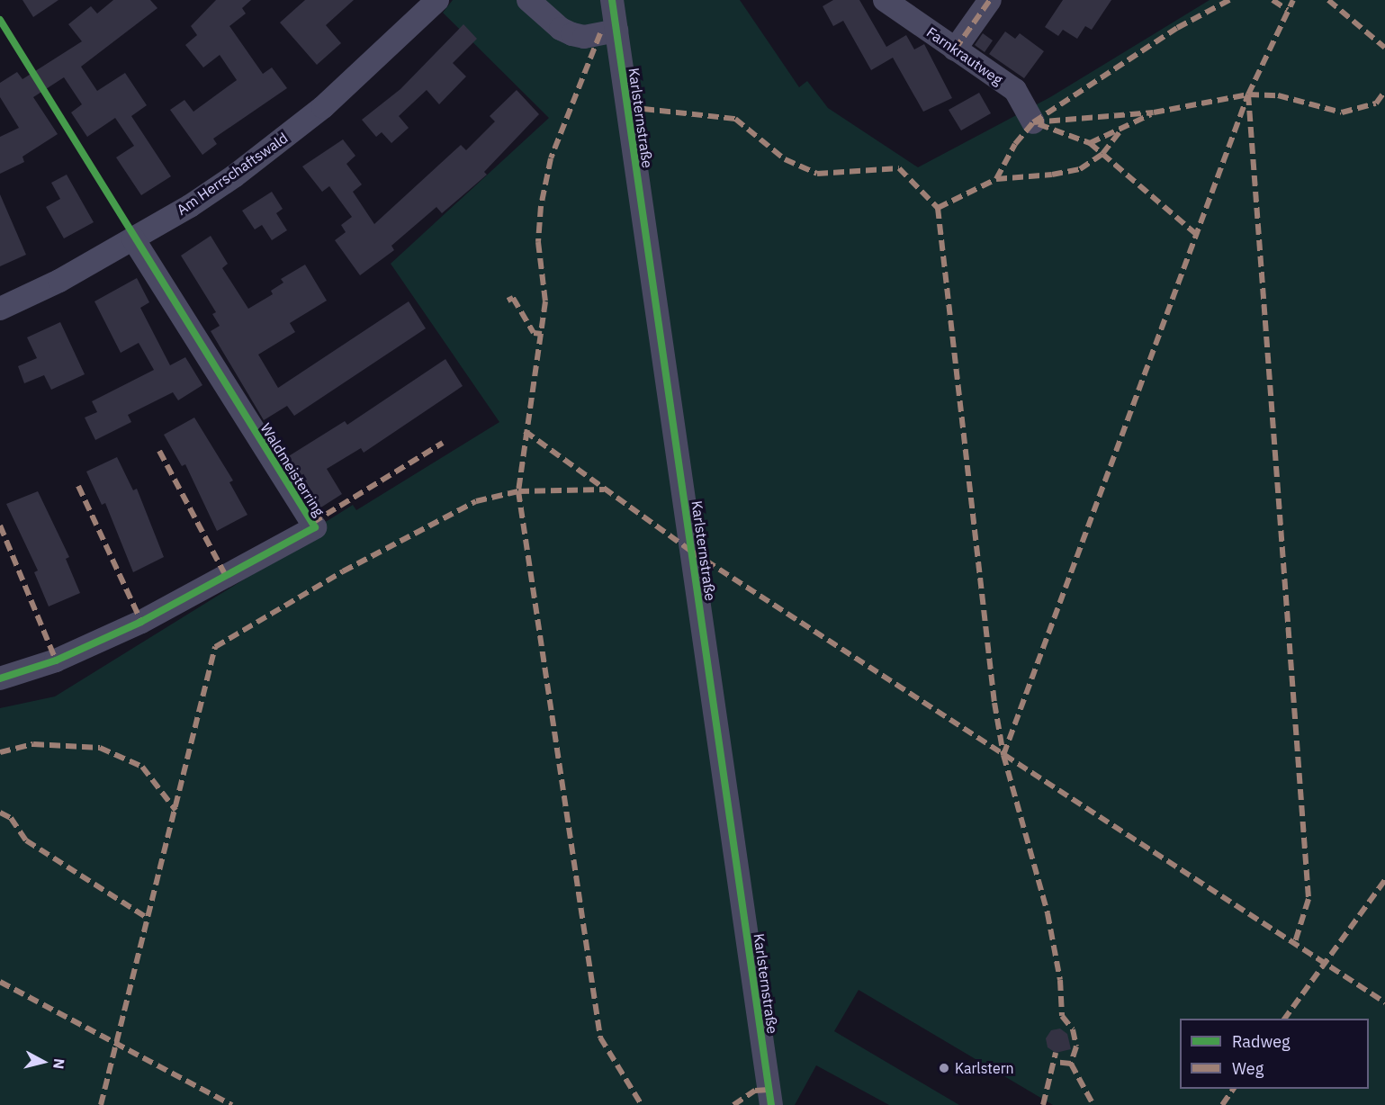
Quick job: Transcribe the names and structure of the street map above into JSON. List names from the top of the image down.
{
  "streets": {
    "street": [
      "Farnkrautweg",
      "Karlsternstraße",
      "Am Herrschaftswald",
      "Waldmeisterring"
    ]
  },
  "crossings": [
    ["Am Herrschaftswald", "Waldmeisterring"]
  ],
  "places": ["Karlstern"],
  "legend": ["Radweg", "Weg"],
  "north": "right"
}
